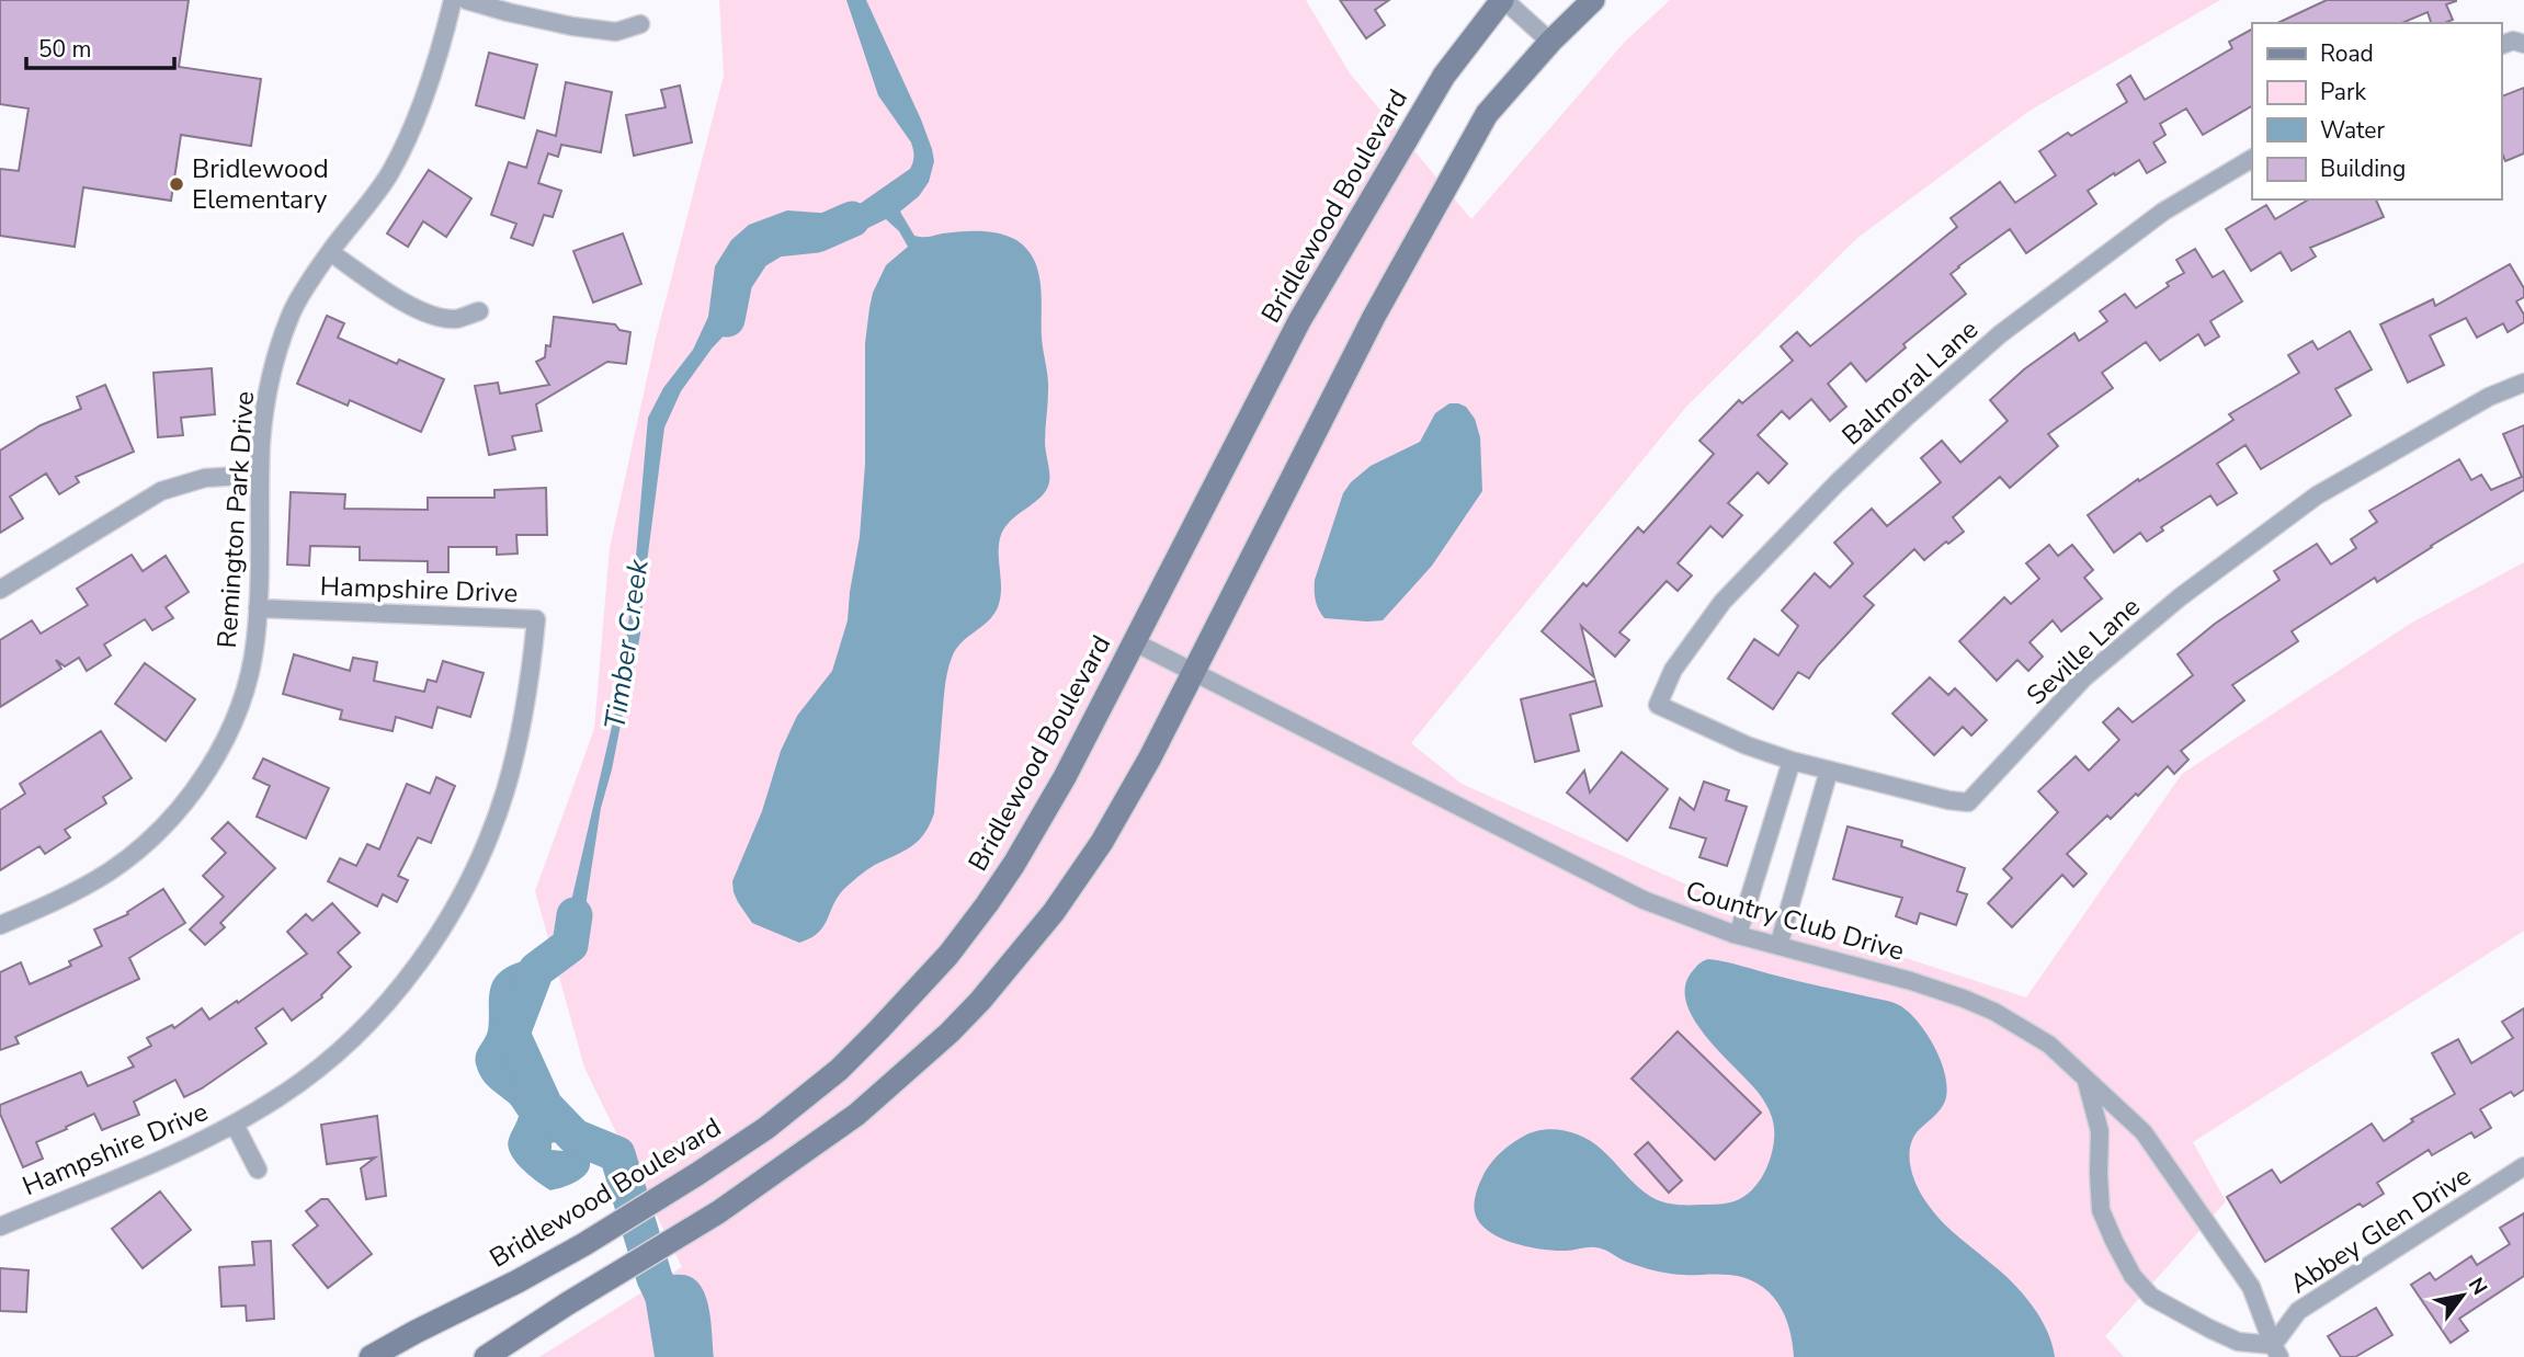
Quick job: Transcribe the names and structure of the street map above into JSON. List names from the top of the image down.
{
  "streets": {
    "main road": ["Bridlewood Boulevard"],
    "street": [
      "Balmoral Lane",
      "Remington Park Drive",
      "Hampshire Drive",
      "Seville Lane",
      "Country Club Drive",
      "Abbey Glen Drive"
    ]
  },
  "crossings": [
    ["Bridlewood Boulevard", "Country Club Drive"],
    ["Balmoral Lane", "Seville Lane"],
    ["Remington Park Drive", "Hampshire Drive"],
    ["Country Club Drive", "Abbey Glen Drive"]
  ],
  "water": ["Timber Creek"],
  "places": ["Bridlewood Elementary"],
  "legend": [
    "Road",
    "Park",
    "Water",
    "Building"
  ],
  "scale_bar": "50 m",
  "north": "top right"
}
